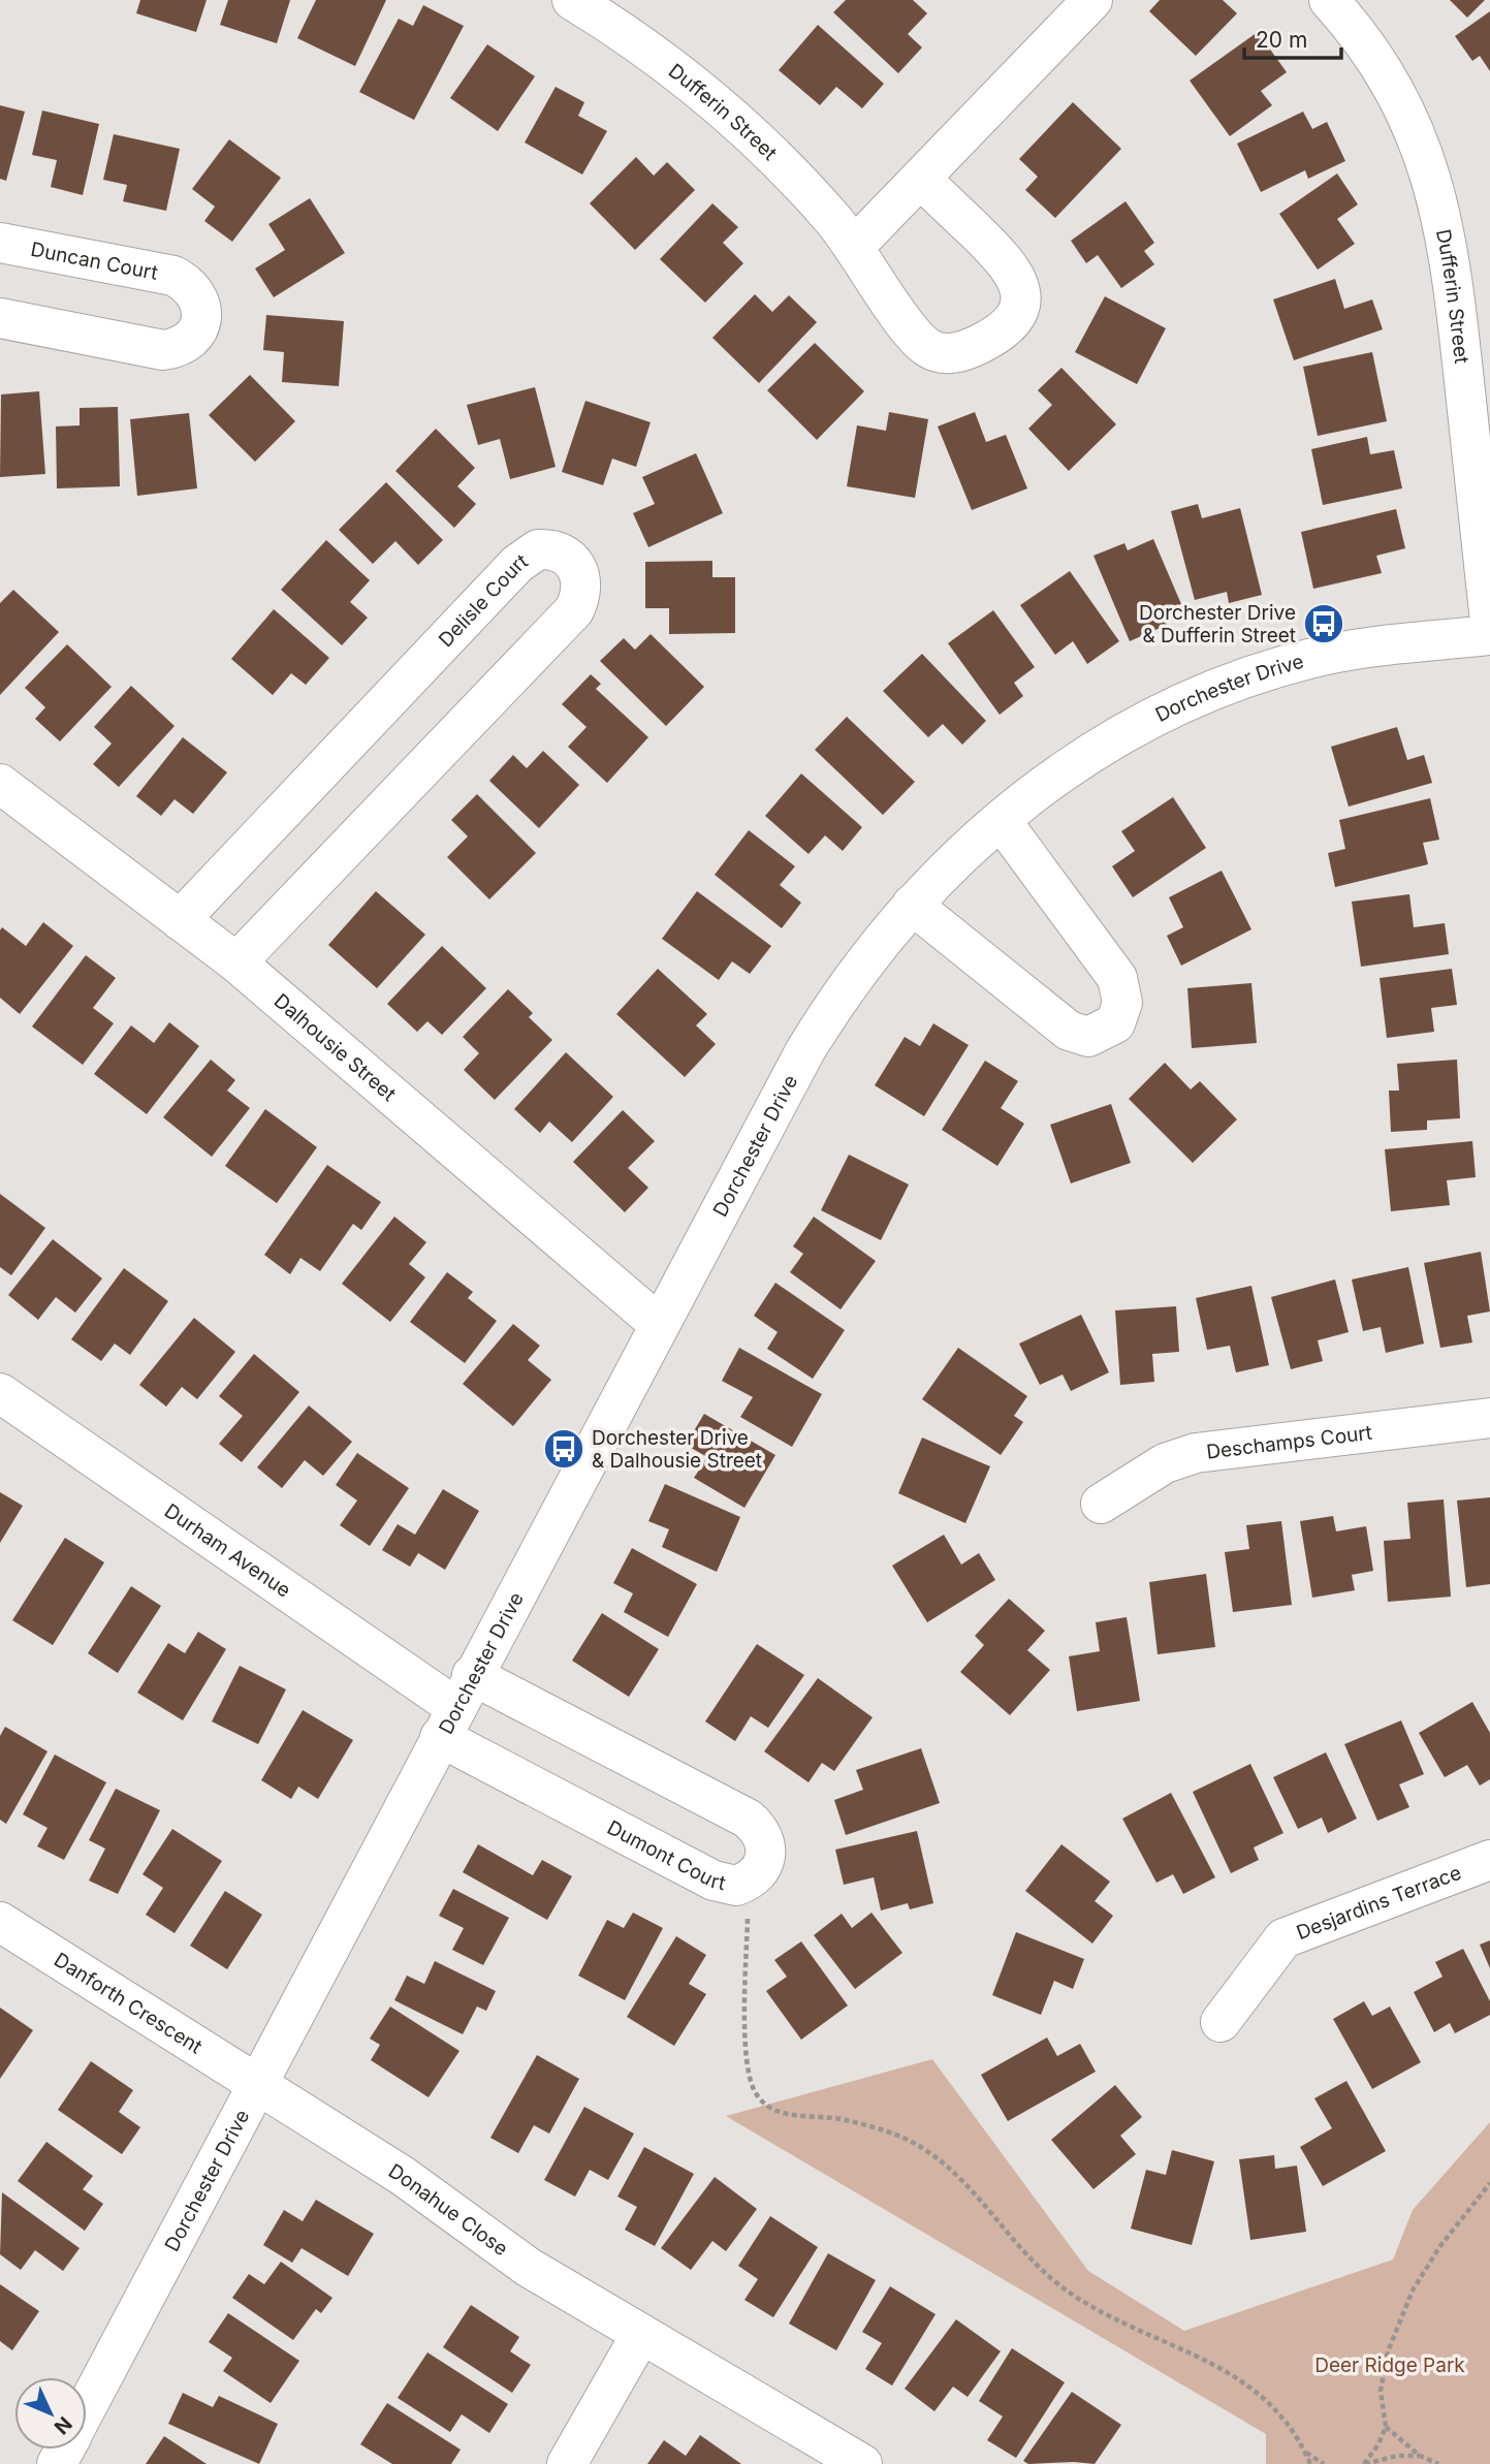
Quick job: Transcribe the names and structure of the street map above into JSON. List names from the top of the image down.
{
  "streets": {
    "street": [
      "Dufferin Street",
      "Duncan Court",
      "Delisle Court",
      "Dorchester Drive",
      "Dalhousie Street",
      "Deschamps Court",
      "Durham Avenue",
      "Dumont Court",
      "Desjardins Terrace",
      "Danforth Crescent",
      "Donahue Close"
    ]
  },
  "crossings": [
    ["Delisle Court", "Dalhousie Street"],
    ["Dorchester Drive", "Dalhousie Street"],
    ["Dorchester Drive", "Durham Avenue"],
    ["Dorchester Drive", "Dumont Court"],
    ["Dorchester Drive", "Danforth Crescent"],
    ["Dorchester Drive", "Donahue Close"],
    ["Durham Avenue", "Dumont Court"],
    ["Danforth Crescent", "Donahue Close"]
  ],
  "parks": ["Deer Ridge Park"],
  "places": {
    "bus stop": ["Dorchester Drive & Dufferin Street", "Dorchester Drive & Dalhousie Street"]
  },
  "scale_bar": "20 m",
  "north": "bottom right"
}
